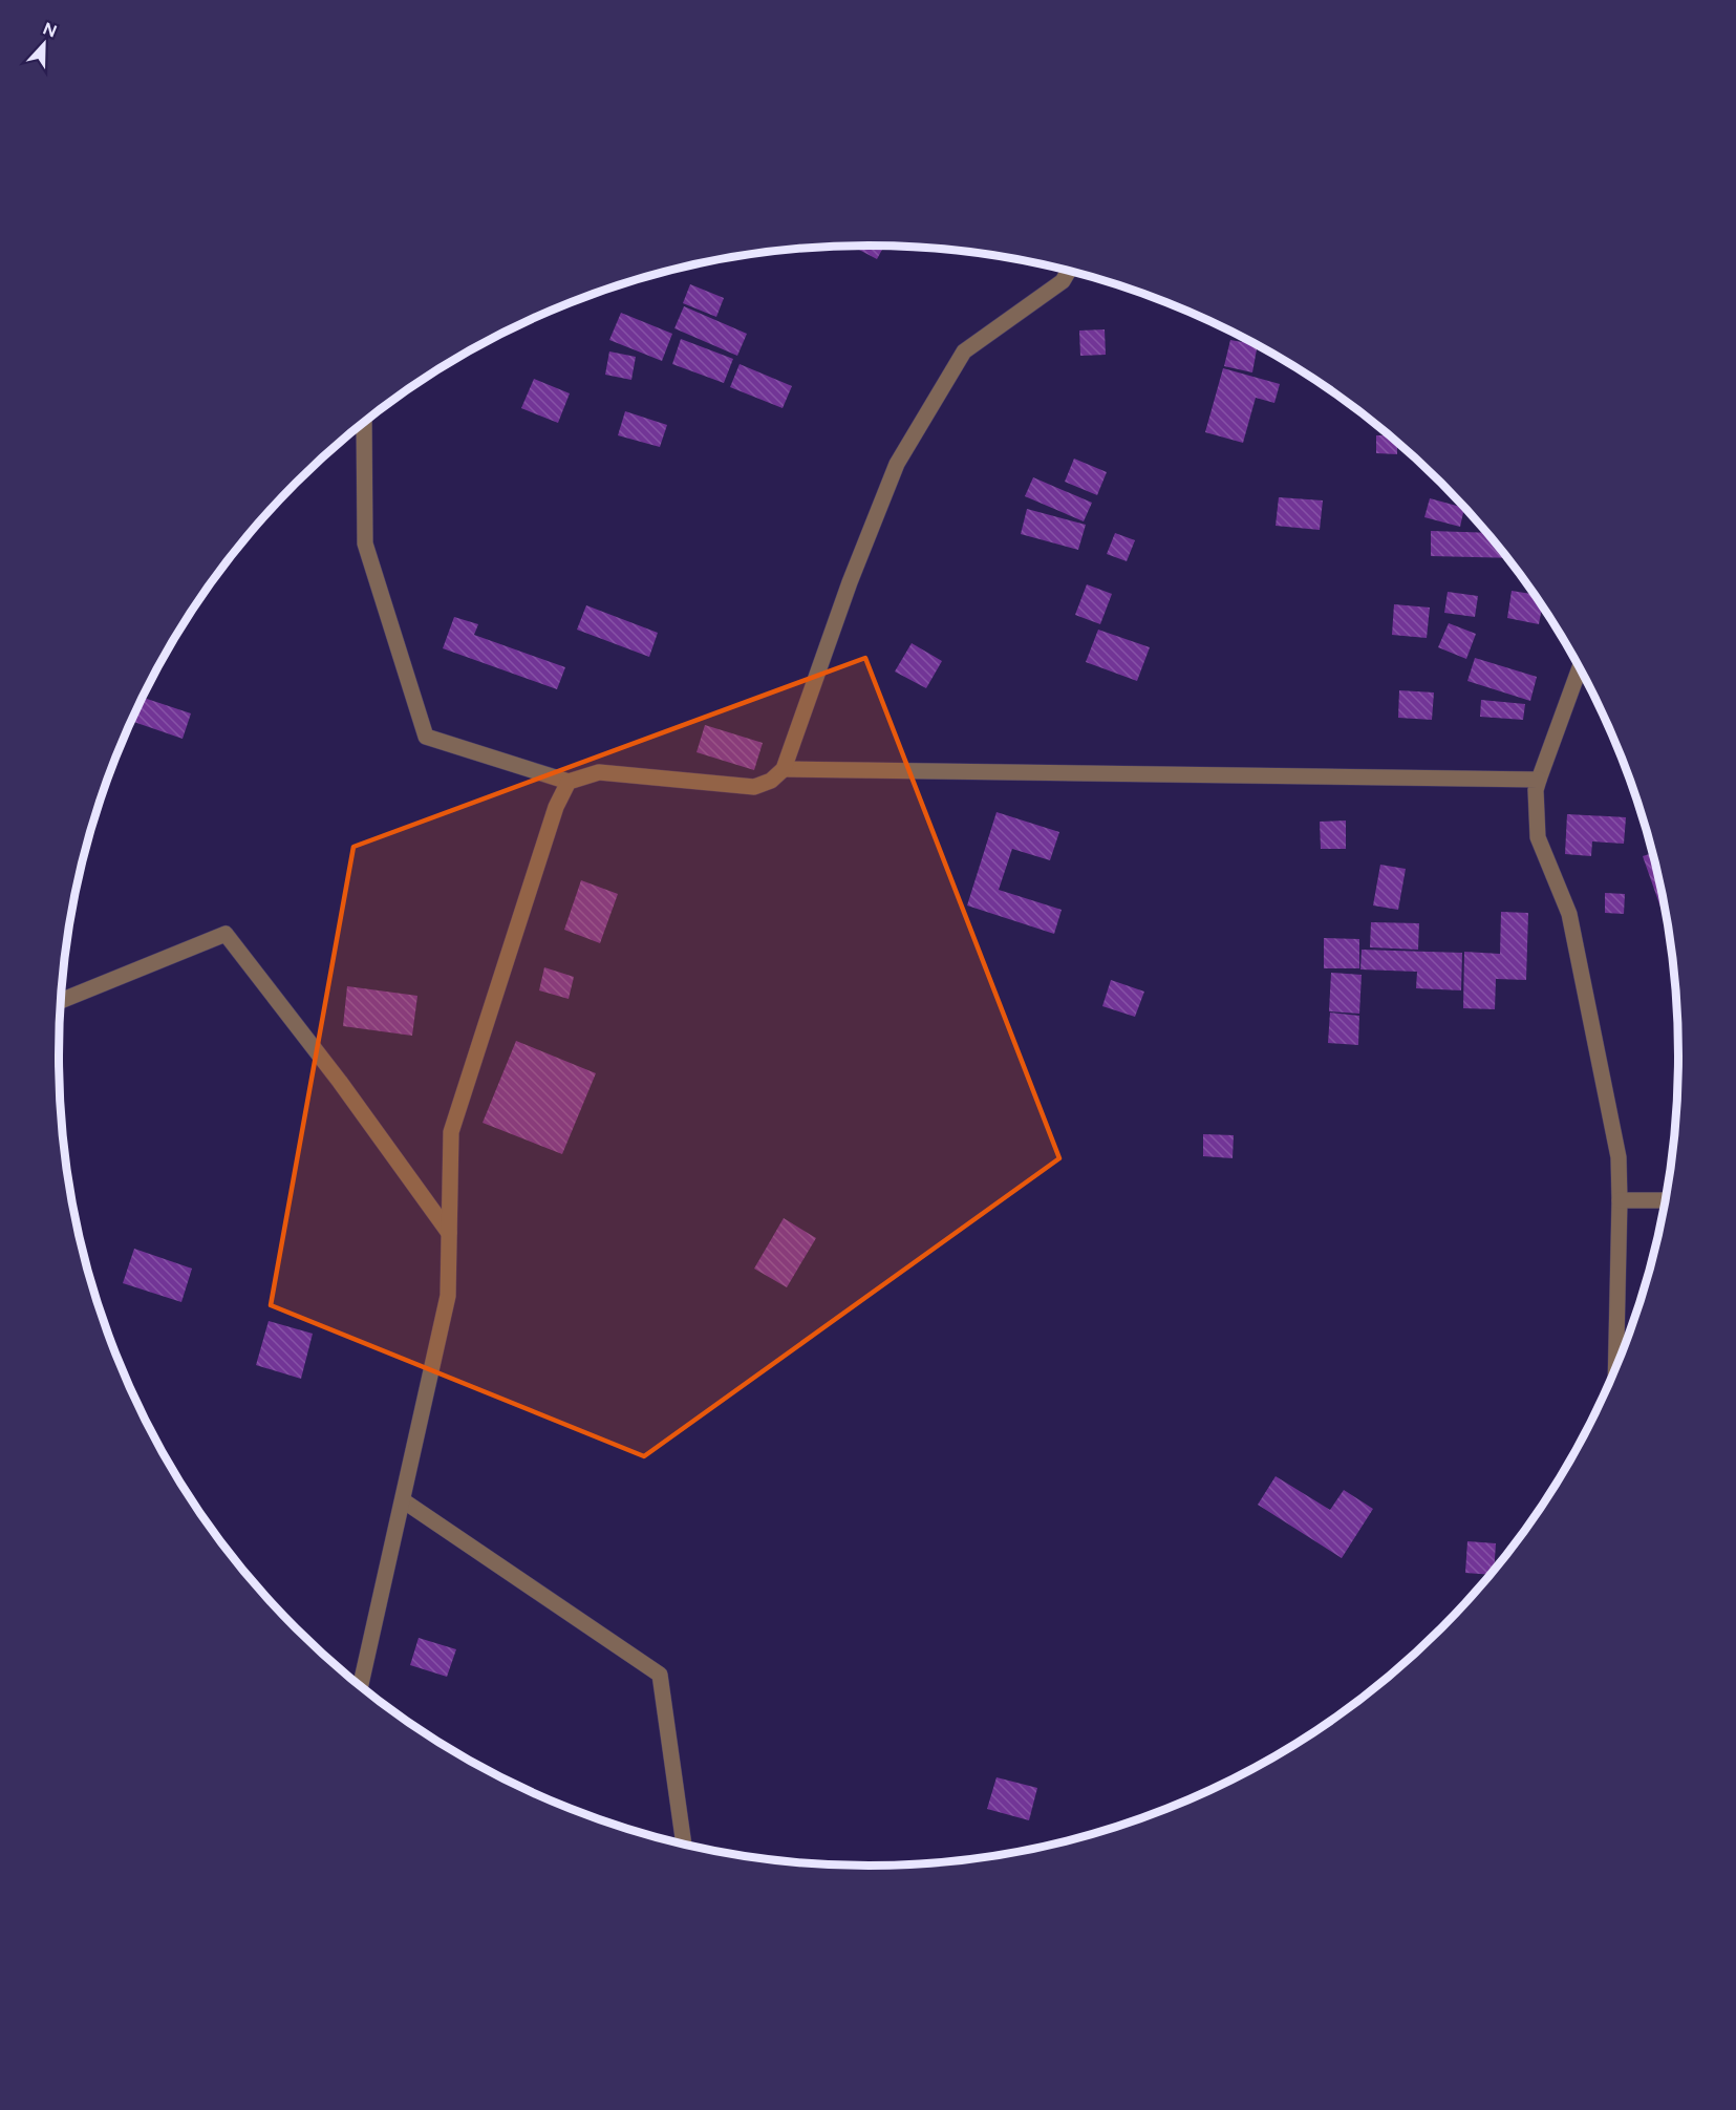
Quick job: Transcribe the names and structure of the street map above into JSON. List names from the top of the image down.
{
  "north": "top"
}
